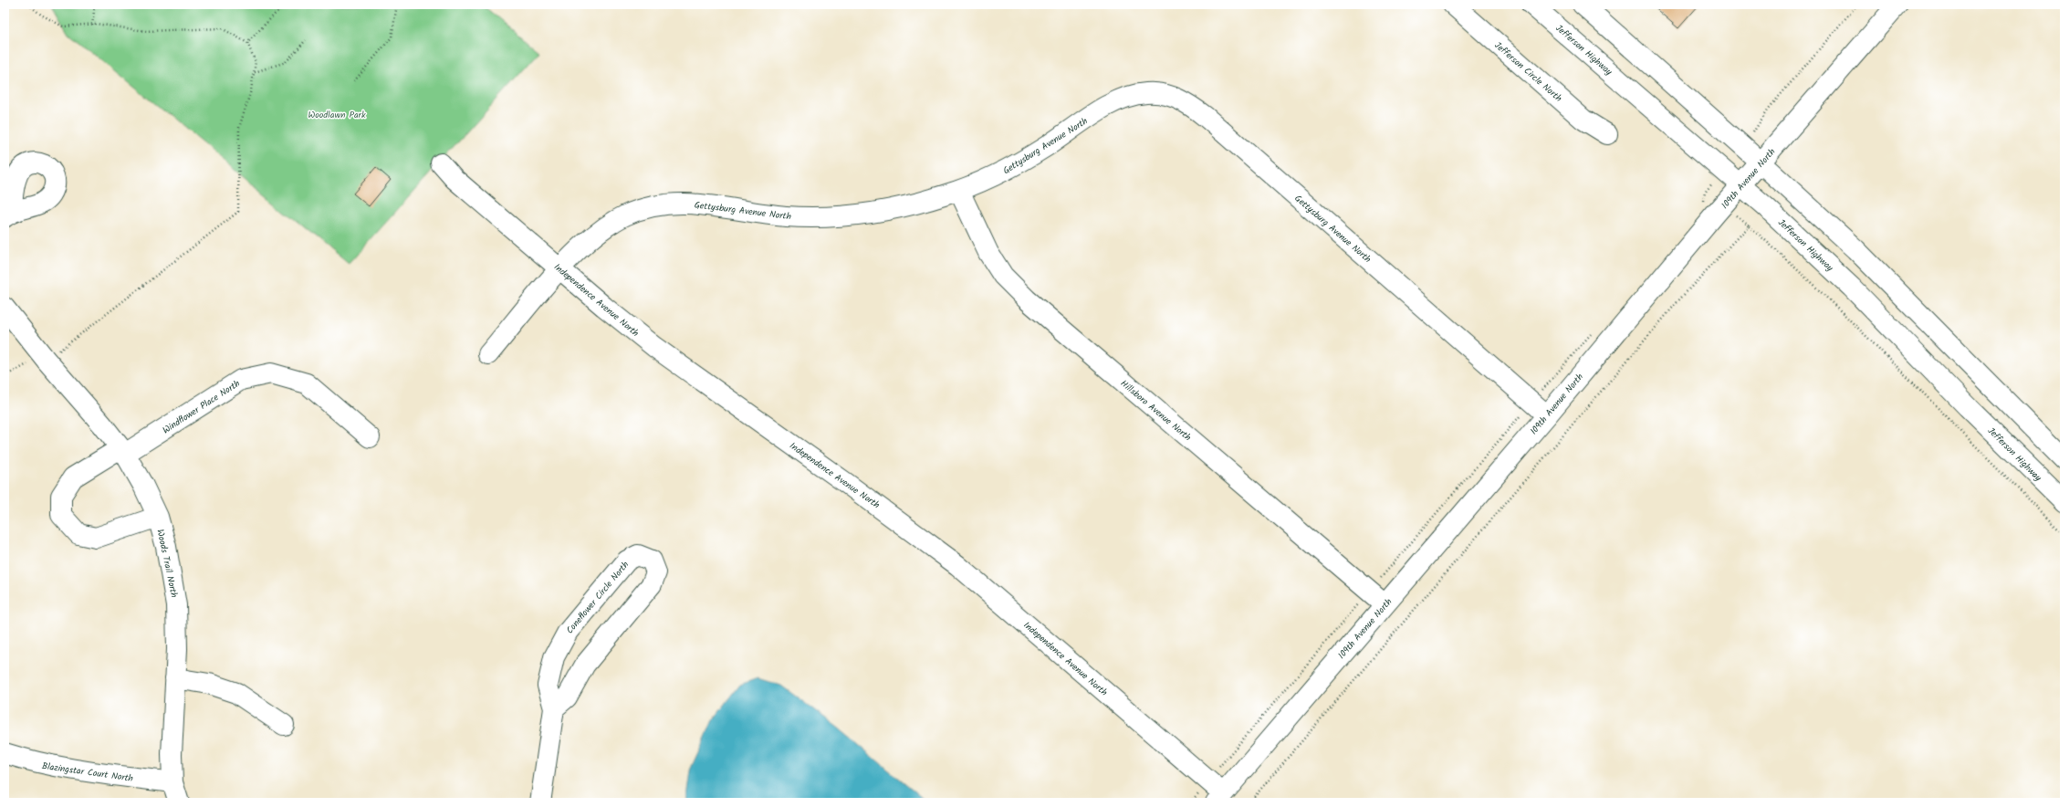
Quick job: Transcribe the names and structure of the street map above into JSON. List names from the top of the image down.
{
  "streets": {
    "street": [
      "Jefferson Highway",
      "Jefferson Circle North",
      "Gettysburg Avenue North",
      "109th Avenue North",
      "Independence Avenue North",
      "Windflower Place North",
      "Hillsboro Avenue North",
      "Woods Trail North",
      "Coneflower Circle North",
      "Blazingstar Court North"
    ]
  },
  "crossings": [
    ["Jefferson Highway", "109th Avenue North"],
    ["Gettysburg Avenue North", "109th Avenue North"],
    ["Gettysburg Avenue North", "Independence Avenue North"],
    ["Gettysburg Avenue North", "Hillsboro Avenue North"],
    ["109th Avenue North", "Independence Avenue North"],
    ["109th Avenue North", "Hillsboro Avenue North"],
    ["Windflower Place North", "Woods Trail North"],
    ["Woods Trail North", "Blazingstar Court North"]
  ],
  "parks": ["Woodlawn Park"]
}
